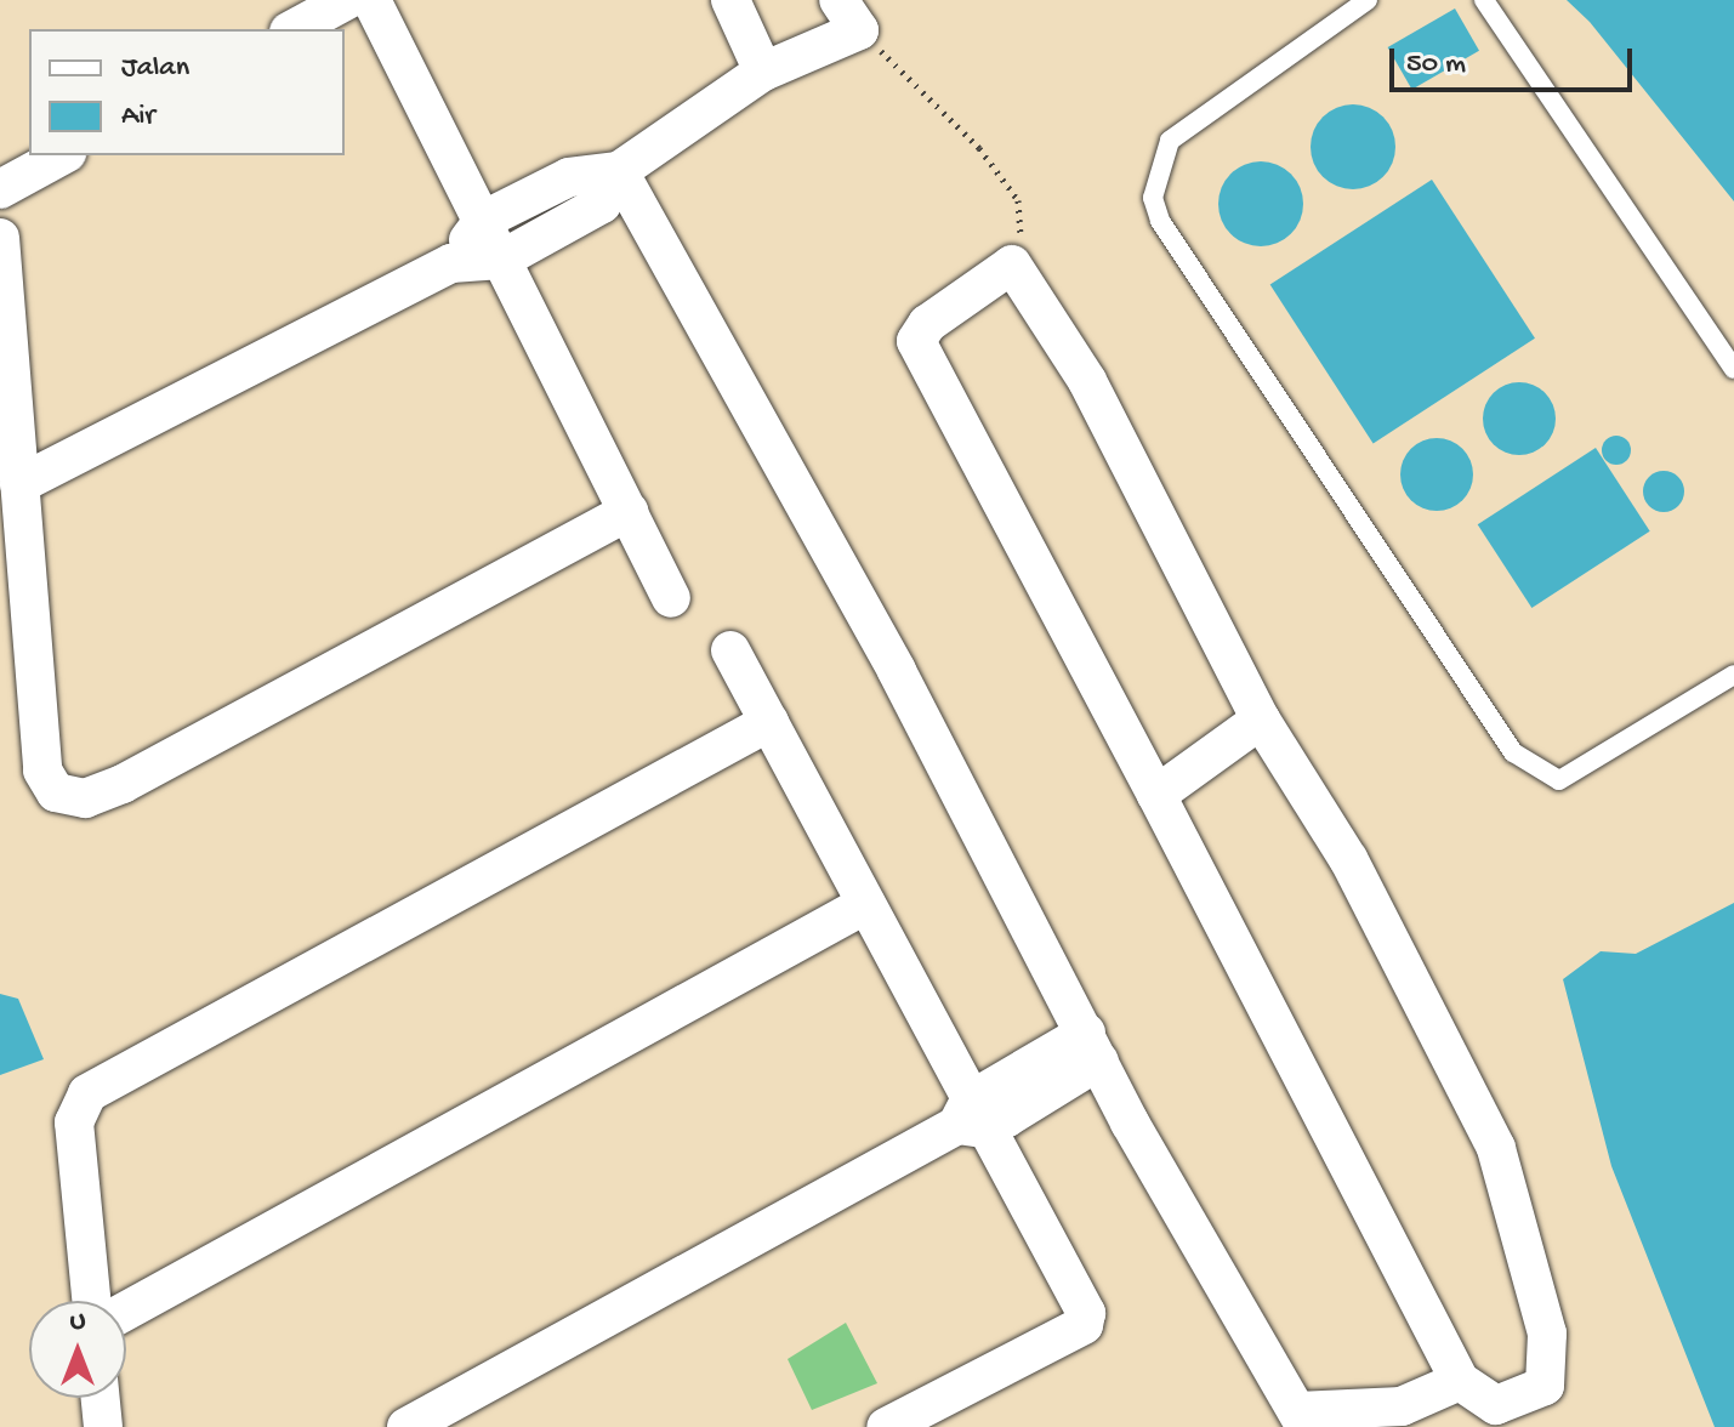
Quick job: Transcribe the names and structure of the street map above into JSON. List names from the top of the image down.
{
  "legend": ["Jalan", "Air"],
  "scale_bar": "50 m",
  "north": "top"
}
